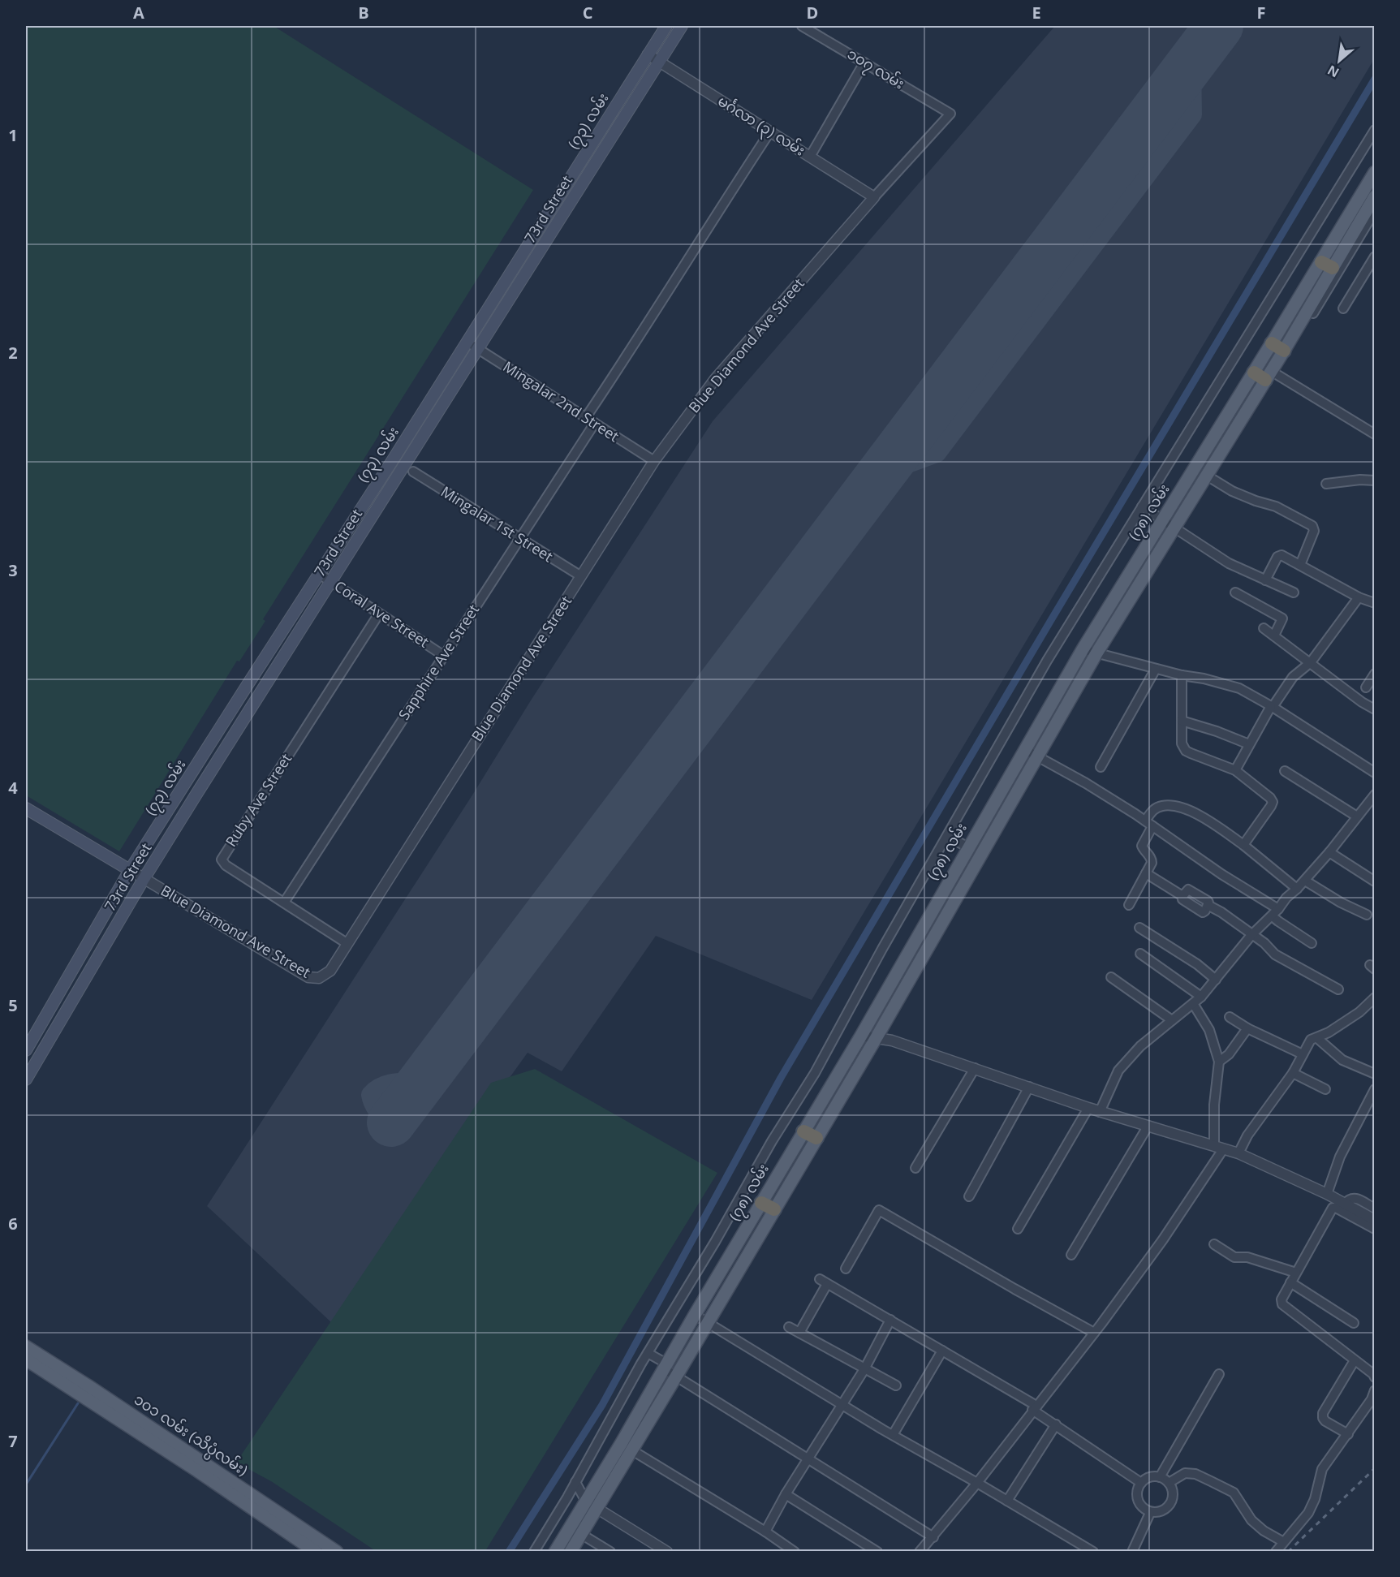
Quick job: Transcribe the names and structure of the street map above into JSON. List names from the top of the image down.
{
  "streets": {
    "main road": [
      "(၇၃) လမ်း",
      "73rd Street",
      "(၇၈) လမ်း",
      "၁၀၁ လမ်း (သိပ္ပံလမ်း)"
    ],
    "street": [
      "၁၀၇ လမ်း",
      "မင်္ဂလာ (၃) လမ်း",
      "Blue Diamond Ave Street",
      "Mingalar 2nd Street",
      "Mingalar 1st Street",
      "Coral Ave Street",
      "Sapphire Ave Street",
      "Ruby Ave Street"
    ]
  },
  "crossings": [
    ["၁၀၇ လမ်း", "မင်္ဂလာ (၃) လမ်း"],
    ["၁၀၇ လမ်း", "Blue Diamond Ave Street"],
    ["(၇၃) လမ်း", "မင်္ဂလာ (၃) လမ်း"],
    ["(၇၃) လမ်း", "Blue Diamond Ave Street"],
    ["(၇၃) လမ်း", "Mingalar 2nd Street"],
    ["(၇၃) လမ်း", "Coral Ave Street"],
    ["မင်္ဂလာ (၃) လမ်း", "73rd Street"],
    ["မင်္ဂလာ (၃) လမ်း", "Blue Diamond Ave Street"],
    ["73rd Street", "Blue Diamond Ave Street"],
    ["73rd Street", "Mingalar 2nd Street"],
    ["73rd Street", "Coral Ave Street"],
    ["Blue Diamond Ave Street", "Mingalar 2nd Street"],
    ["Blue Diamond Ave Street", "Mingalar 1st Street"],
    ["Blue Diamond Ave Street", "Ruby Ave Street"],
    ["Mingalar 2nd Street", "Sapphire Ave Street"],
    ["Mingalar 1st Street", "Sapphire Ave Street"],
    ["Coral Ave Street", "Sapphire Ave Street"],
    ["Coral Ave Street", "Ruby Ave Street"],
    ["Sapphire Ave Street", "Ruby Ave Street"]
  ],
  "north": "bottom left",
  "grid": {
    "columns": [
      "A",
      "B",
      "C",
      "D",
      "E",
      "F"
    ],
    "rows": [
      "1",
      "2",
      "3",
      "4",
      "5",
      "6",
      "7"
    ]
  }
}
